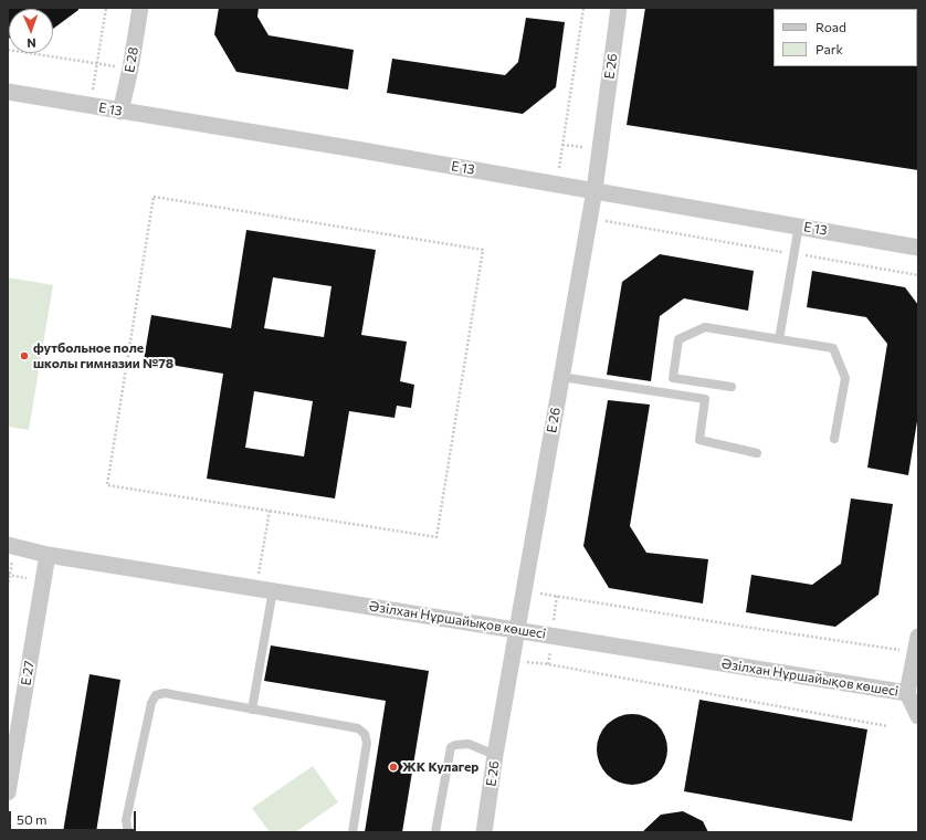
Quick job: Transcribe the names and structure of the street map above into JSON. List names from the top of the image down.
{
  "streets": {
    "street": [
      "E 28",
      "E 26",
      "E 13",
      "Әзілхан Нұршайықов көшесі",
      "E 27"
    ]
  },
  "crossings": [
    ["E 28", "E 13"],
    ["E 26", "E 13"],
    ["E 26", "Әзілхан Нұршайықов көшесі"],
    ["Әзілхан Нұршайықов көшесі", "E 27"]
  ],
  "places": ["футбольное поле школы гимназии №78", "ЖК Кулагер"],
  "legend": ["Road", "Park"],
  "scale_bar": "50 m",
  "north": "bottom"
}
